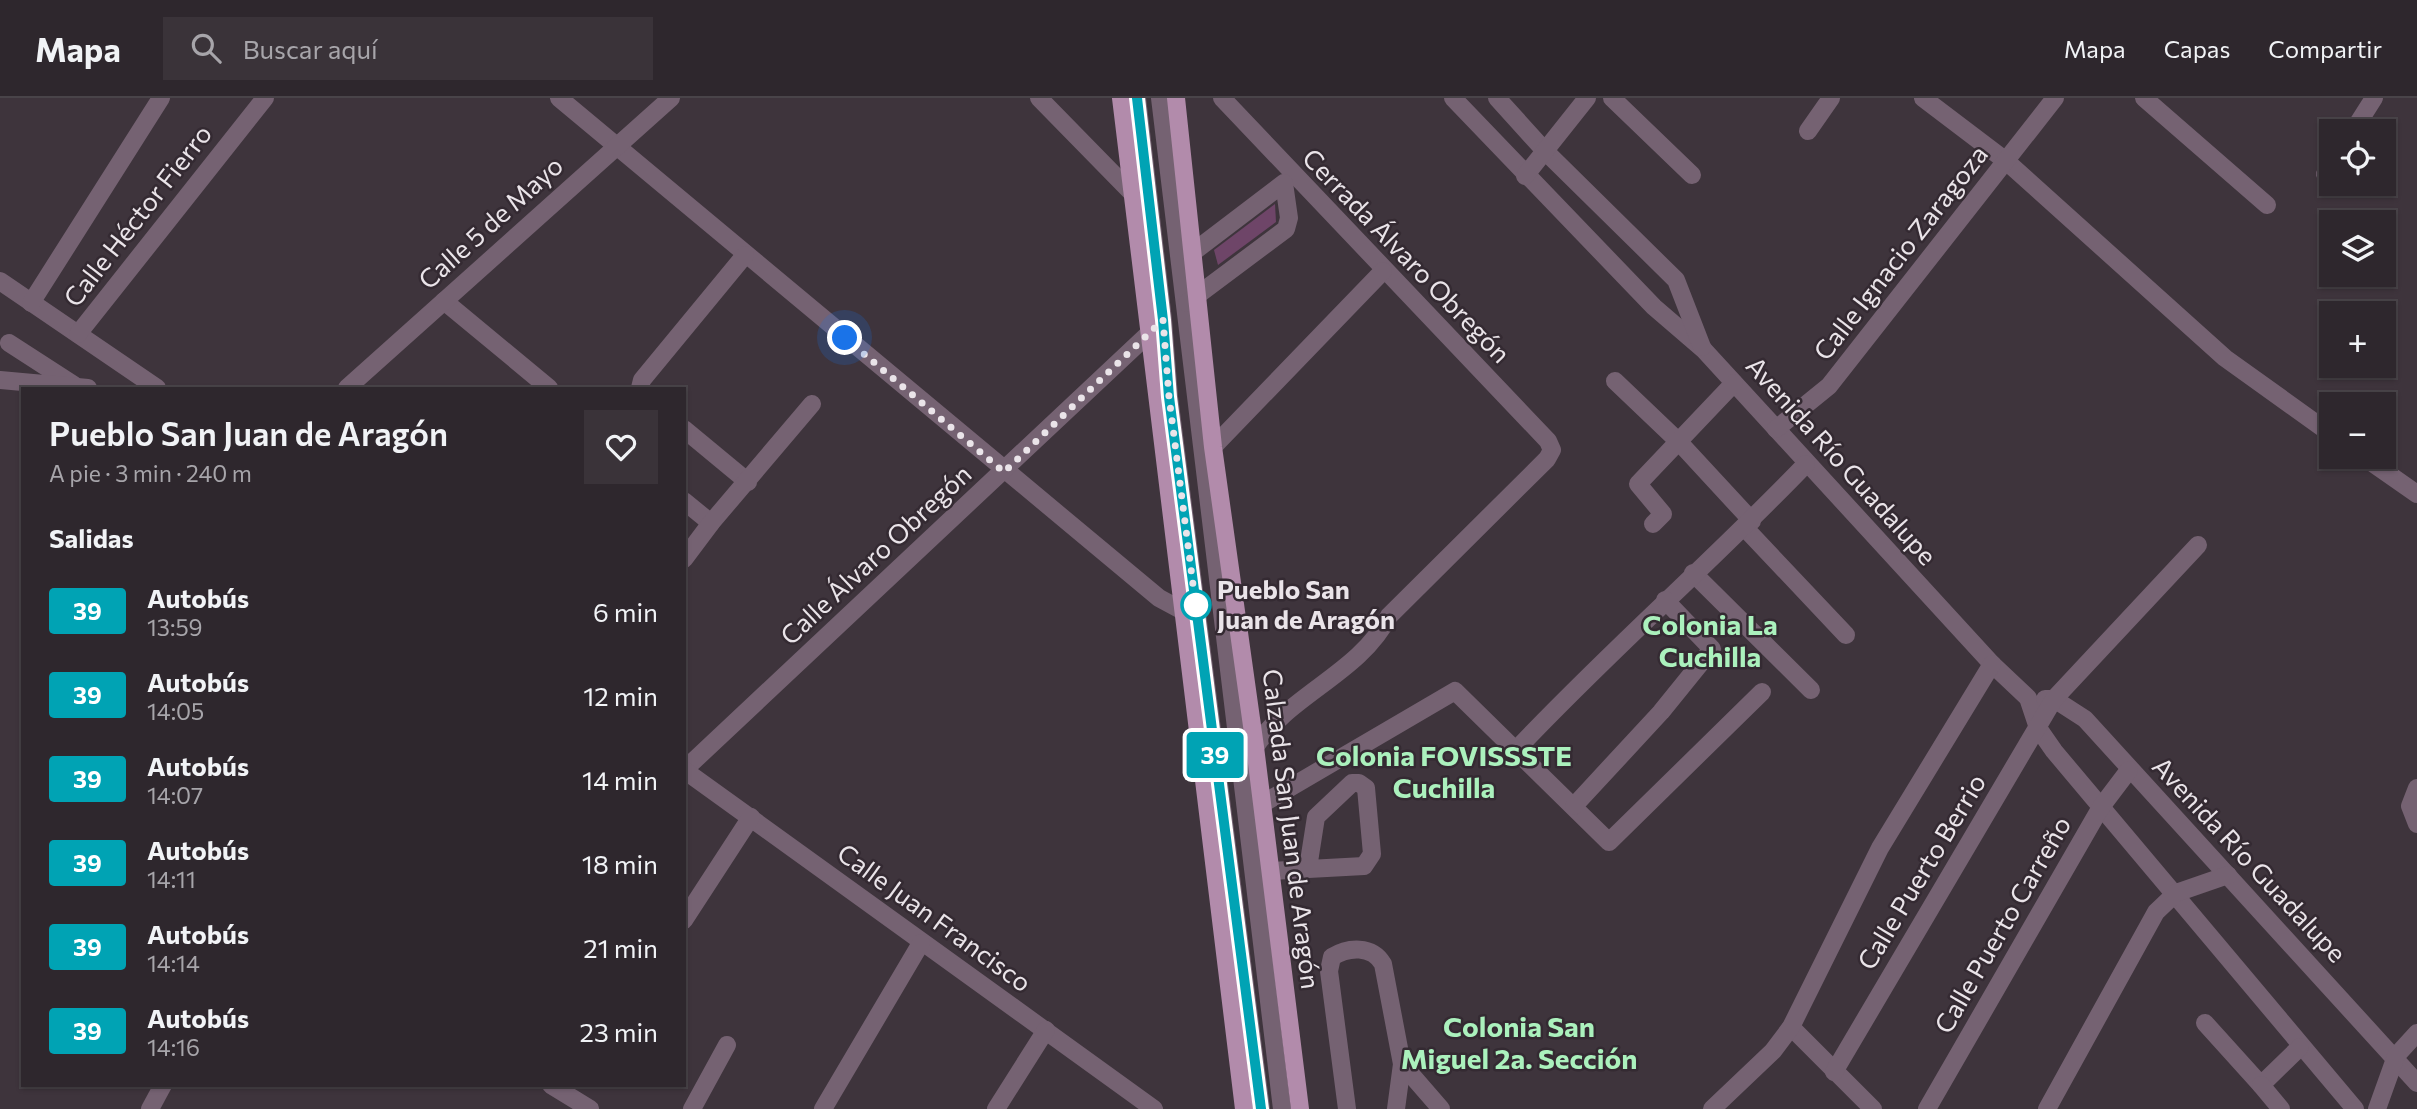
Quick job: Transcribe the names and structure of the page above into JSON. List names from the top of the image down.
{
  "streets": {
    "main road": ["Calzada San Juan de Aragón"],
    "street": [
      "Calle Héctor Fierro",
      "Calle 5 de Mayo",
      "Calle Ignacio Zaragoza",
      "Cerrada Álvaro Obregón",
      "Avenida Río Guadalupe",
      "Calle Álvaro Obregón",
      "Calle Puerto Berrio",
      "Calle Juan Francisco",
      "Calle Puerto Carreño"
    ]
  },
  "crossings": [
    ["Calle Ignacio Zaragoza", "Avenida Río Guadalupe"],
    ["Cerrada Álvaro Obregón", "Calle Álvaro Obregón"],
    ["Cerrada Álvaro Obregón", "Calzada San Juan de Aragón"],
    ["Avenida Río Guadalupe", "Calle Puerto Berrio"],
    ["Avenida Río Guadalupe", "Calle Puerto Carreño"],
    ["Calle Álvaro Obregón", "Calzada San Juan de Aragón"]
  ],
  "districts": ["Colonia La Cuchilla", "Colonia FOVISSSTE Cuchilla", "Colonia San Miguel 2a. Sección"],
  "places": ["Pueblo San Juan de Aragón"],
  "lines": ["bus line 39"],
  "page": {
    "header": "Mapa",
    "search": "Buscar aquí",
    "nav": ["Mapa", "Capas", "Compartir"],
    "on_map": "39",
    "map_buttons": ["+", "−"],
    "heading": [
      ["Pueblo San Juan de Aragón", "A pie · 3 min · 240 m"],
      "Salidas"
    ],
    "list": [
      {
        "mark": "39",
        "name": "Autobús",
        "note": "13:59",
        "value": "6 min"
      },
      {
        "mark": "39",
        "name": "Autobús",
        "note": "14:05",
        "value": "12 min"
      },
      {
        "mark": "39",
        "name": "Autobús",
        "note": "14:07",
        "value": "14 min"
      },
      {
        "mark": "39",
        "name": "Autobús",
        "note": "14:11",
        "value": "18 min"
      },
      {
        "mark": "39",
        "name": "Autobús",
        "note": "14:14",
        "value": "21 min"
      },
      {
        "mark": "39",
        "name": "Autobús",
        "note": "14:16",
        "value": "23 min"
      }
    ]
  }
}
